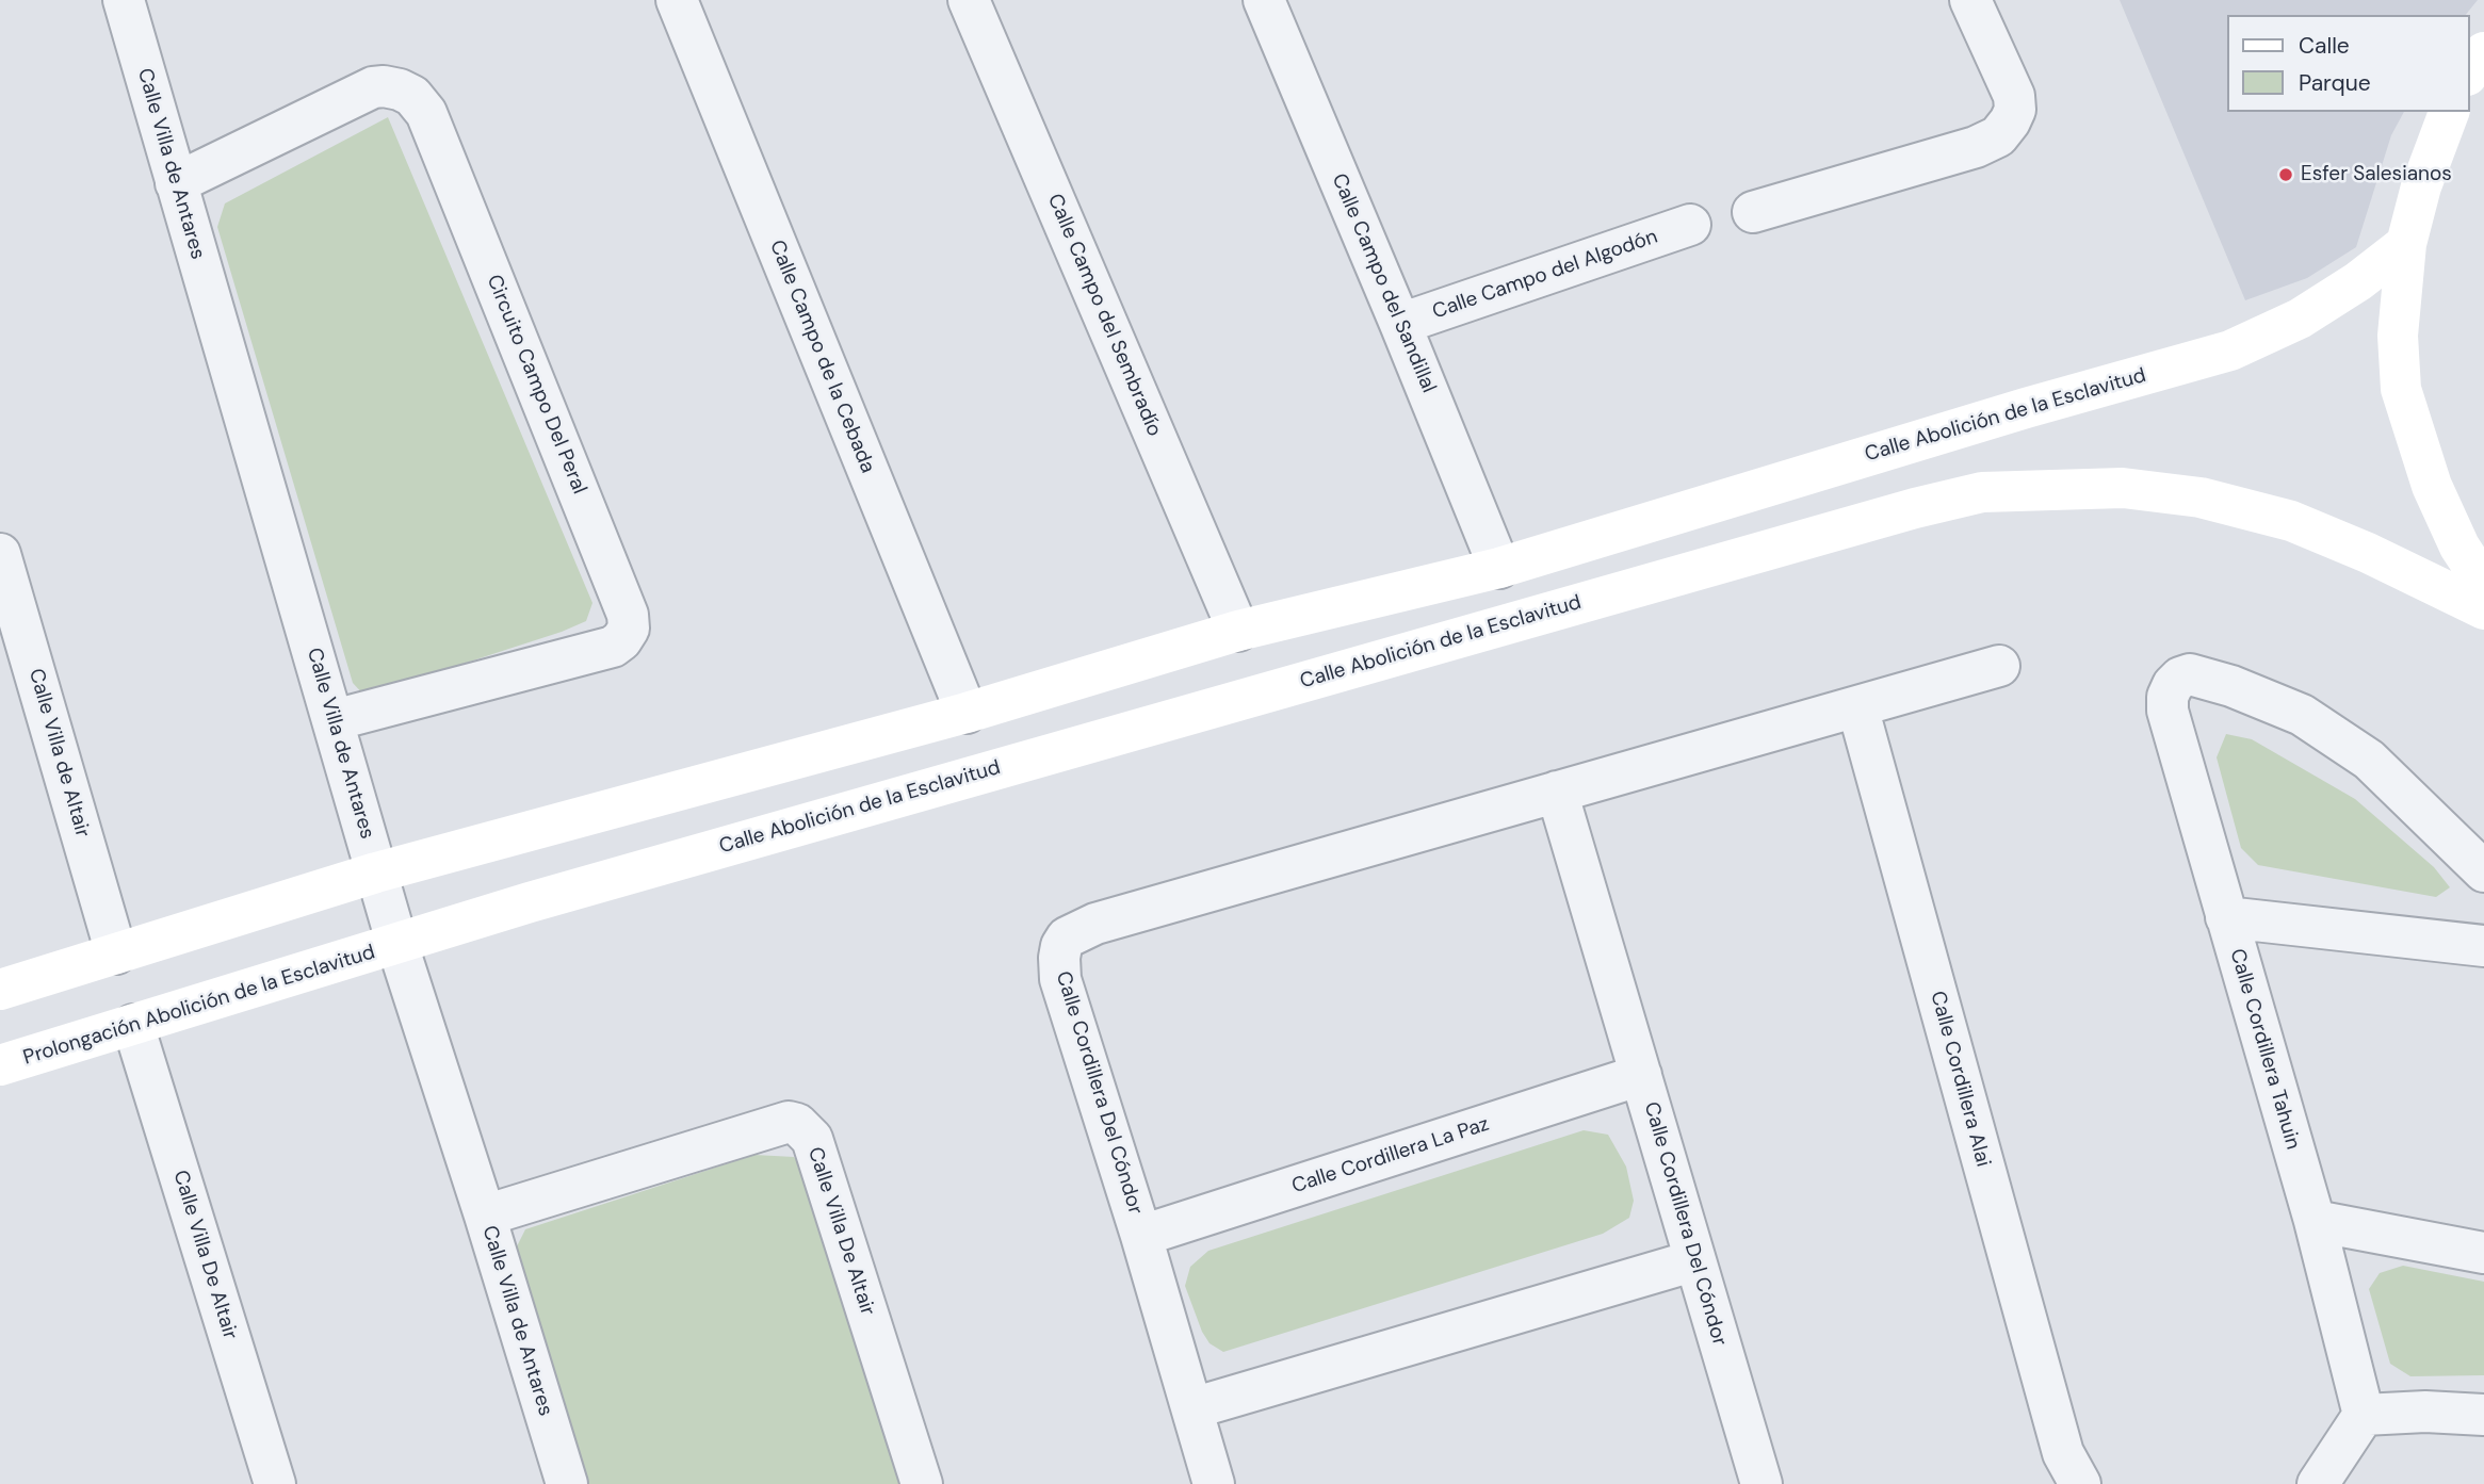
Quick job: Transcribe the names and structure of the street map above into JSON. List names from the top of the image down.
{
  "streets": {
    "main road": ["Calle Abolición de la Esclavitud", "Prolongación Abolición de la Esclavitud"],
    "street": [
      "Calle Villa de Antares",
      "Calle Campo del Algodón",
      "Calle Campo del Sandillal",
      "Calle Campo del Sembradío",
      "Calle Campo de la Cebada",
      "Circuito Campo Del Peral",
      "Calle Villa de Altair",
      "Calle Cordillera Tahuin",
      "Calle Cordillera Alai",
      "Calle Cordillera Del Cóndor",
      "Calle Cordillera La Paz",
      "Calle Villa De Altair"
    ]
  },
  "crossings": [
    ["Calle Villa de Antares", "Circuito Campo Del Peral"],
    ["Calle Villa de Antares", "Calle Abolición de la Esclavitud"],
    ["Calle Villa de Antares", "Prolongación Abolición de la Esclavitud"],
    ["Calle Villa de Antares", "Calle Villa De Altair"],
    ["Calle Campo del Algodón", "Calle Campo del Sandillal"],
    ["Calle Campo del Sandillal", "Calle Abolición de la Esclavitud"],
    ["Calle Campo del Sembradío", "Calle Abolición de la Esclavitud"],
    ["Calle Campo de la Cebada", "Calle Abolición de la Esclavitud"],
    ["Calle Abolición de la Esclavitud", "Prolongación Abolición de la Esclavitud"],
    ["Prolongación Abolición de la Esclavitud", "Calle Villa De Altair"],
    ["Calle Cordillera Alai", "Calle Cordillera Del Cóndor"],
    ["Calle Cordillera Del Cóndor", "Calle Cordillera La Paz"]
  ],
  "places": ["Esfer Salesianos"],
  "legend": ["Calle", "Parque"]
}
